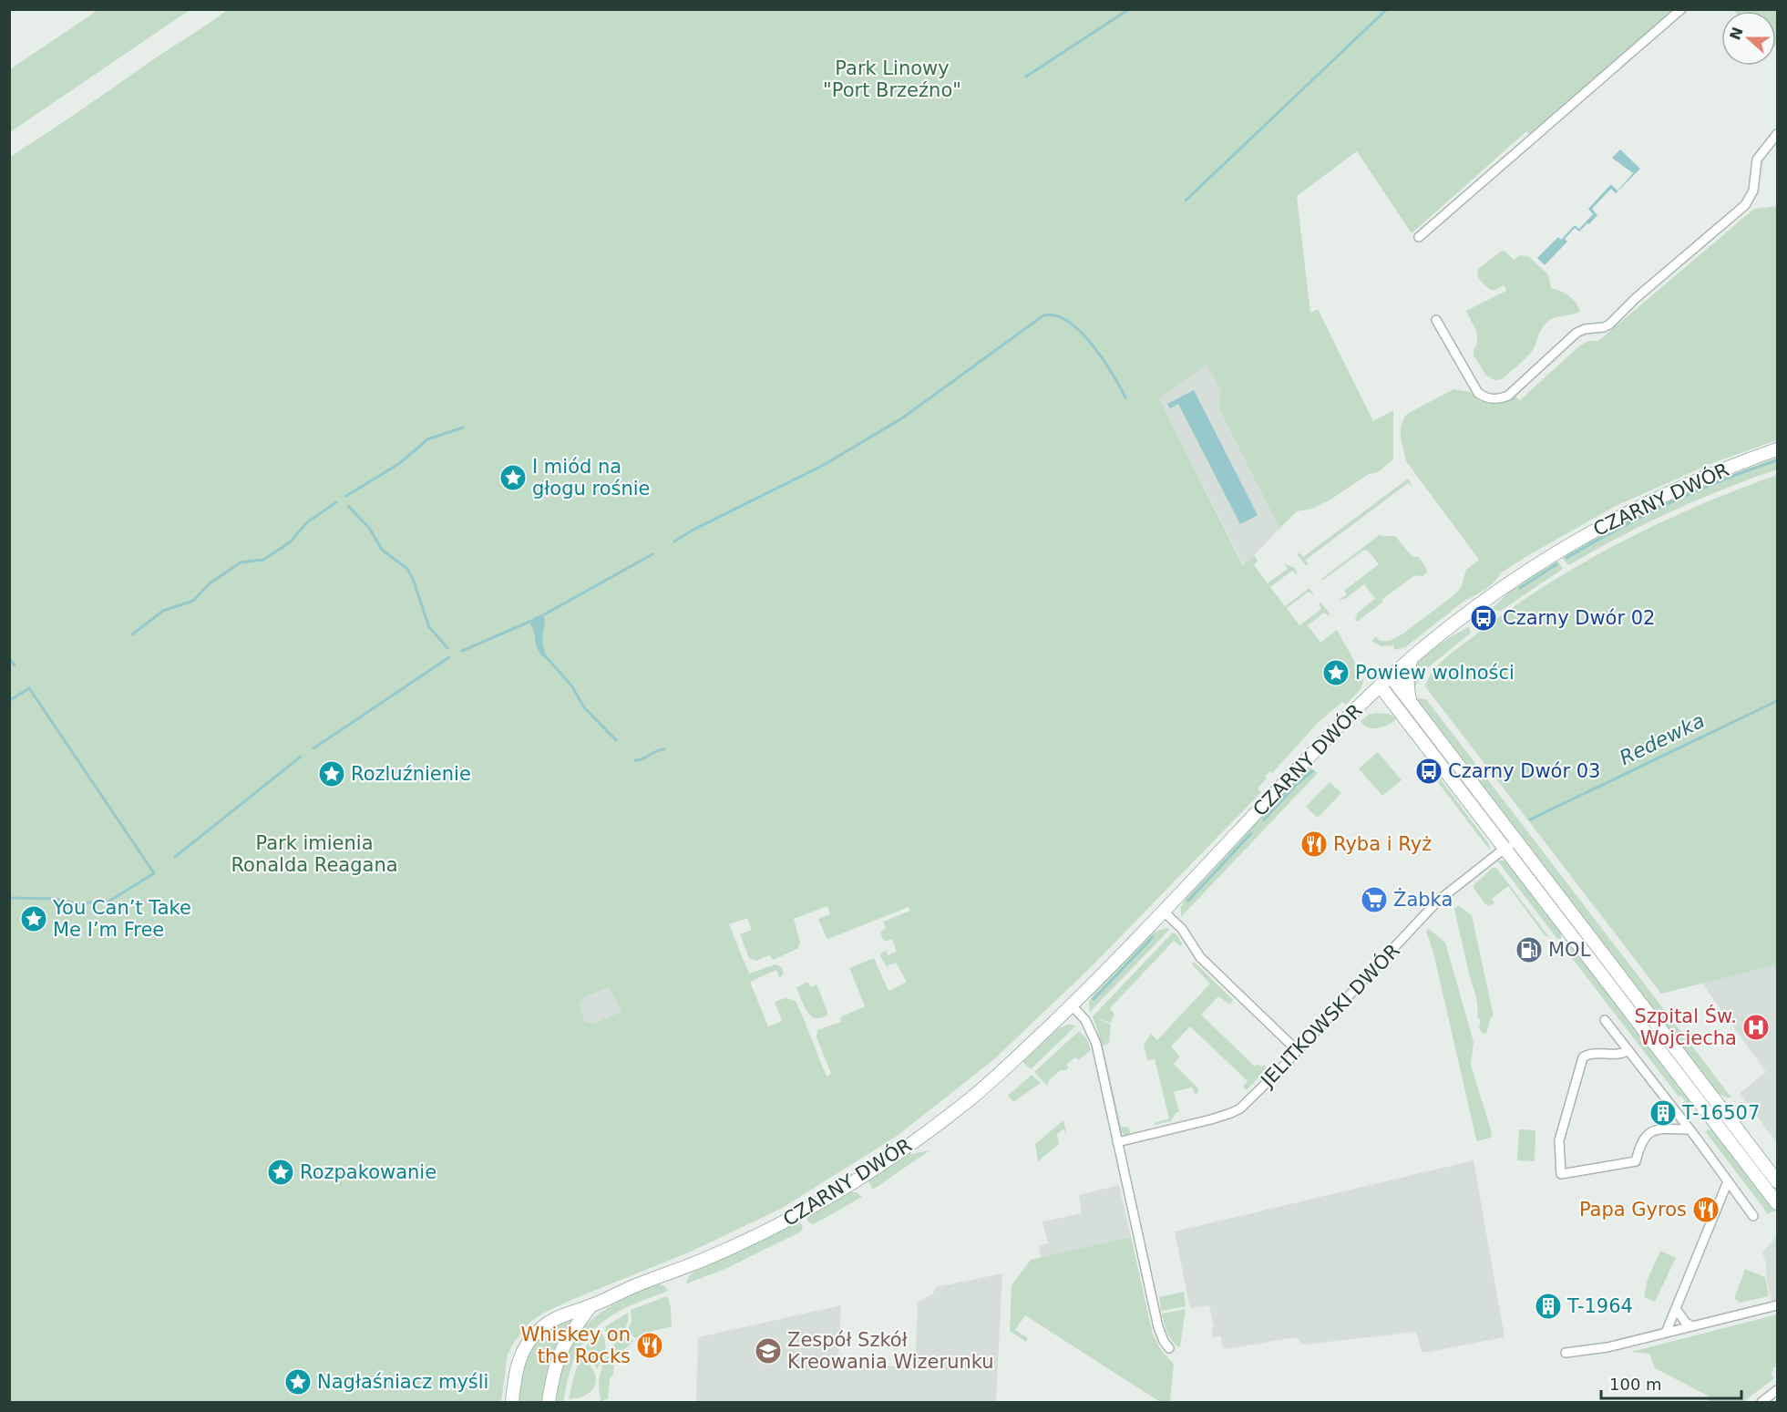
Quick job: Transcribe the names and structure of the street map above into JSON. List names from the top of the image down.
{
  "streets": {
    "main road": ["CZARNY DWÓR"],
    "street": ["JELITKOWSKI DWÓR"]
  },
  "water": ["Redewka"],
  "parks": ["Park Linowy \"Port Brzeźno\"", "Park imienia Ronalda Reagana"],
  "places": {
    "place": [
      "I miód na głogu rośnie",
      "Powiew wolności",
      "Rozluźnienie",
      "You Can’t Take Me I’m Free",
      "Rozpakowanie",
      "Nagłaśniacz myśli"
    ],
    "bus stop": ["Czarny Dwór 02", "Czarny Dwór 03"],
    "restaurant": ["Ryba i Ryż", "Papa Gyros", "Whiskey on the Rocks"],
    "supermarket": ["Żabka"],
    "fuel station": ["MOL"],
    "hospital": ["Szpital Św. Wojciecha"],
    "building": ["T-16507", "T-1964"],
    "school or university": ["Zespół Szkół Kreowania Wizerunku"]
  },
  "scale_bar": "100 m",
  "north": "left"
}
